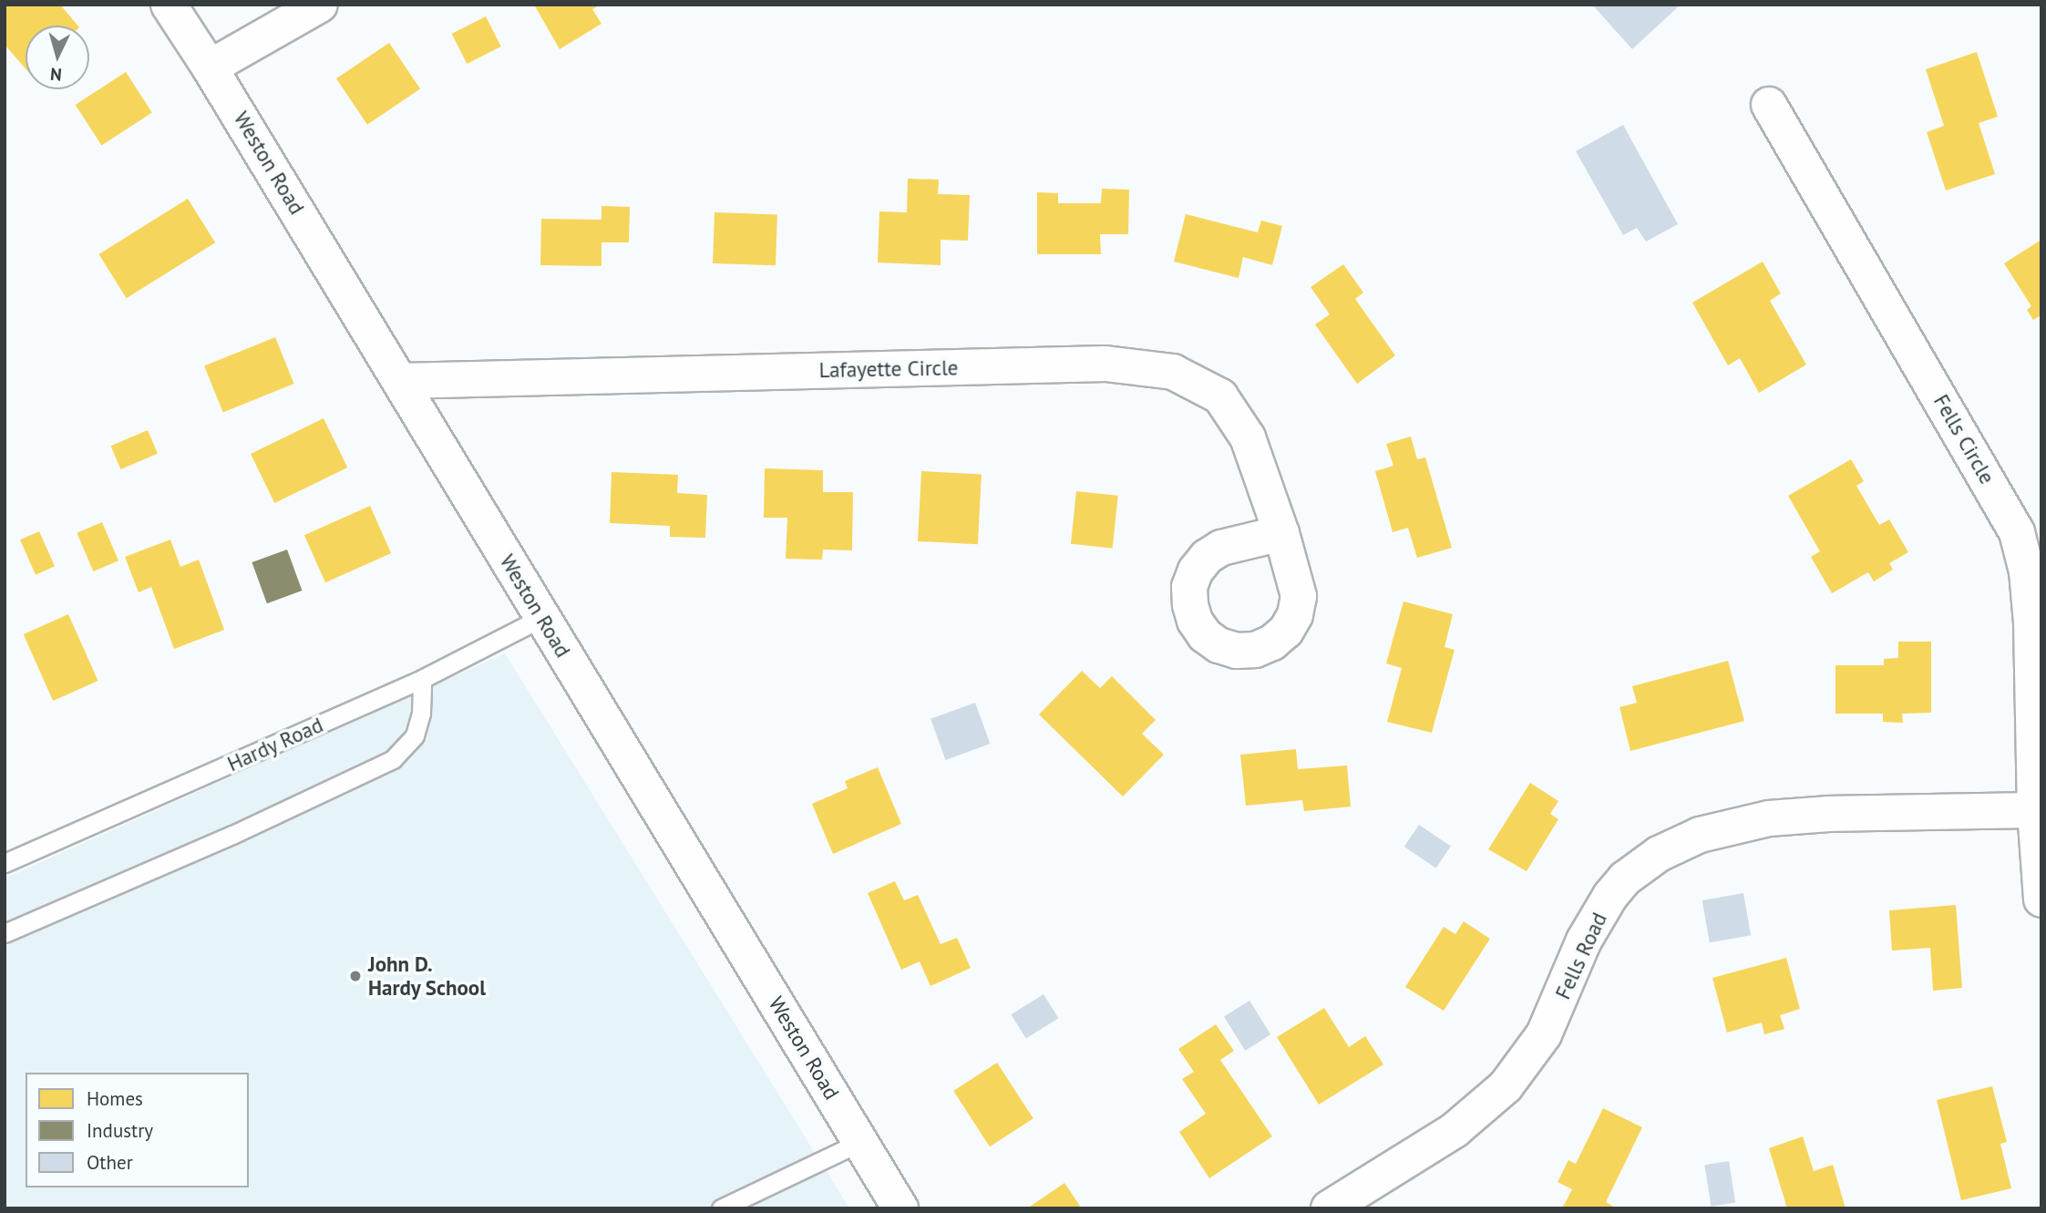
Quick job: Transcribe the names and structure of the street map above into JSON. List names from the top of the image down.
{
  "streets": {
    "street": [
      "Weston Road",
      "Lafayette Circle",
      "Fells Circle",
      "Fells Road"
    ],
    "lane": ["Hardy Road"]
  },
  "crossings": [
    ["Weston Road", "Lafayette Circle"],
    ["Weston Road", "Hardy Road"],
    ["Fells Circle", "Fells Road"]
  ],
  "places": ["John D. Hardy School"],
  "legend": ["Homes", "Industry", "Other"],
  "north": "bottom"
}
